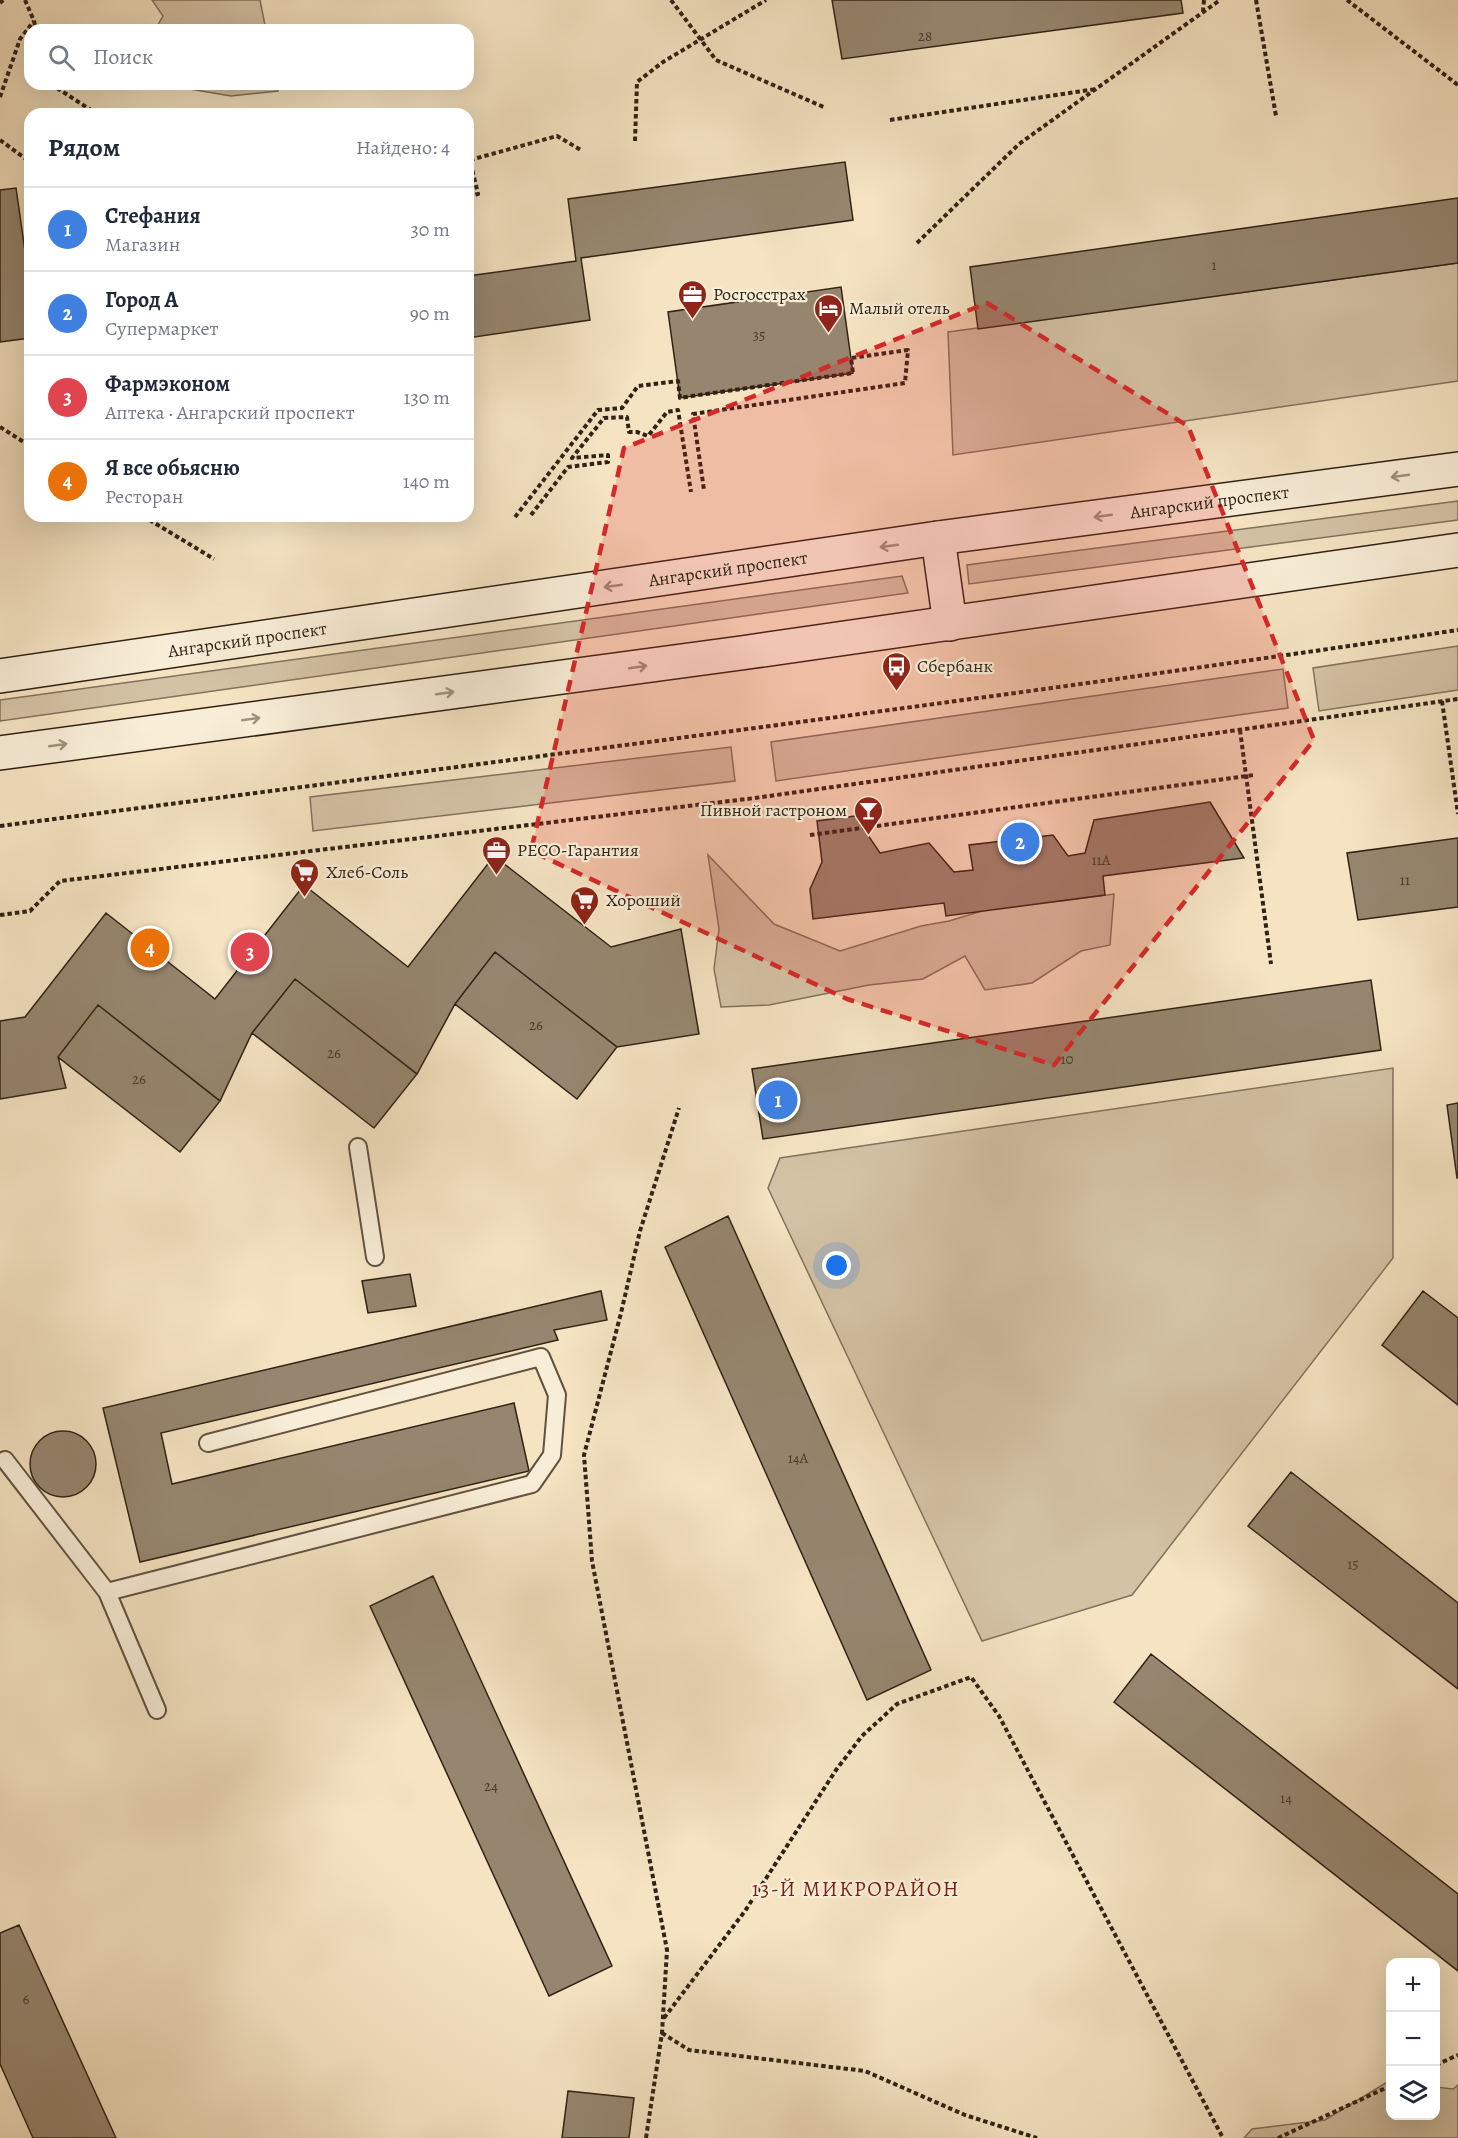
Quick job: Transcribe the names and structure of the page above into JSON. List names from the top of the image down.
{
  "streets": {
    "street": ["Ангарский проспект"]
  },
  "districts": ["13-Й МИКРОРАЙОН"],
  "places": {
    "office": ["Росгосстрах", "РЕСО-Гарантия"],
    "hotel": ["Малый отель"],
    "bus stop": ["Сбербанк"],
    "bar": ["Пивной гастроном"],
    "supermarket": ["Хлеб-Соль", "Хороший"]
  },
  "house_numbers": [
    "28",
    "1",
    "35",
    "11А",
    "11",
    "26",
    "26",
    "10",
    "26",
    "14А",
    "15",
    "24",
    "14",
    "6"
  ],
  "page": {
    "search": "Поиск",
    "heading": ["Рядом", "Найдено: 4"],
    "list": [
      {
        "mark": "1",
        "name": "Стефания",
        "note": "Магазин",
        "value": "30 m"
      },
      {
        "mark": "2",
        "name": "Город А",
        "note": "Супермаркет",
        "value": "90 m"
      },
      {
        "mark": "3",
        "name": "Фармэконом",
        "note": "Аптека · Ангарский проспект",
        "value": "130 m"
      },
      {
        "mark": "4",
        "name": "Я все обьясню",
        "note": "Ресторан",
        "value": "140 m"
      }
    ],
    "pins": [
      "2",
      "4",
      "3",
      "1"
    ],
    "map_buttons": ["+", "−"]
  }
}
